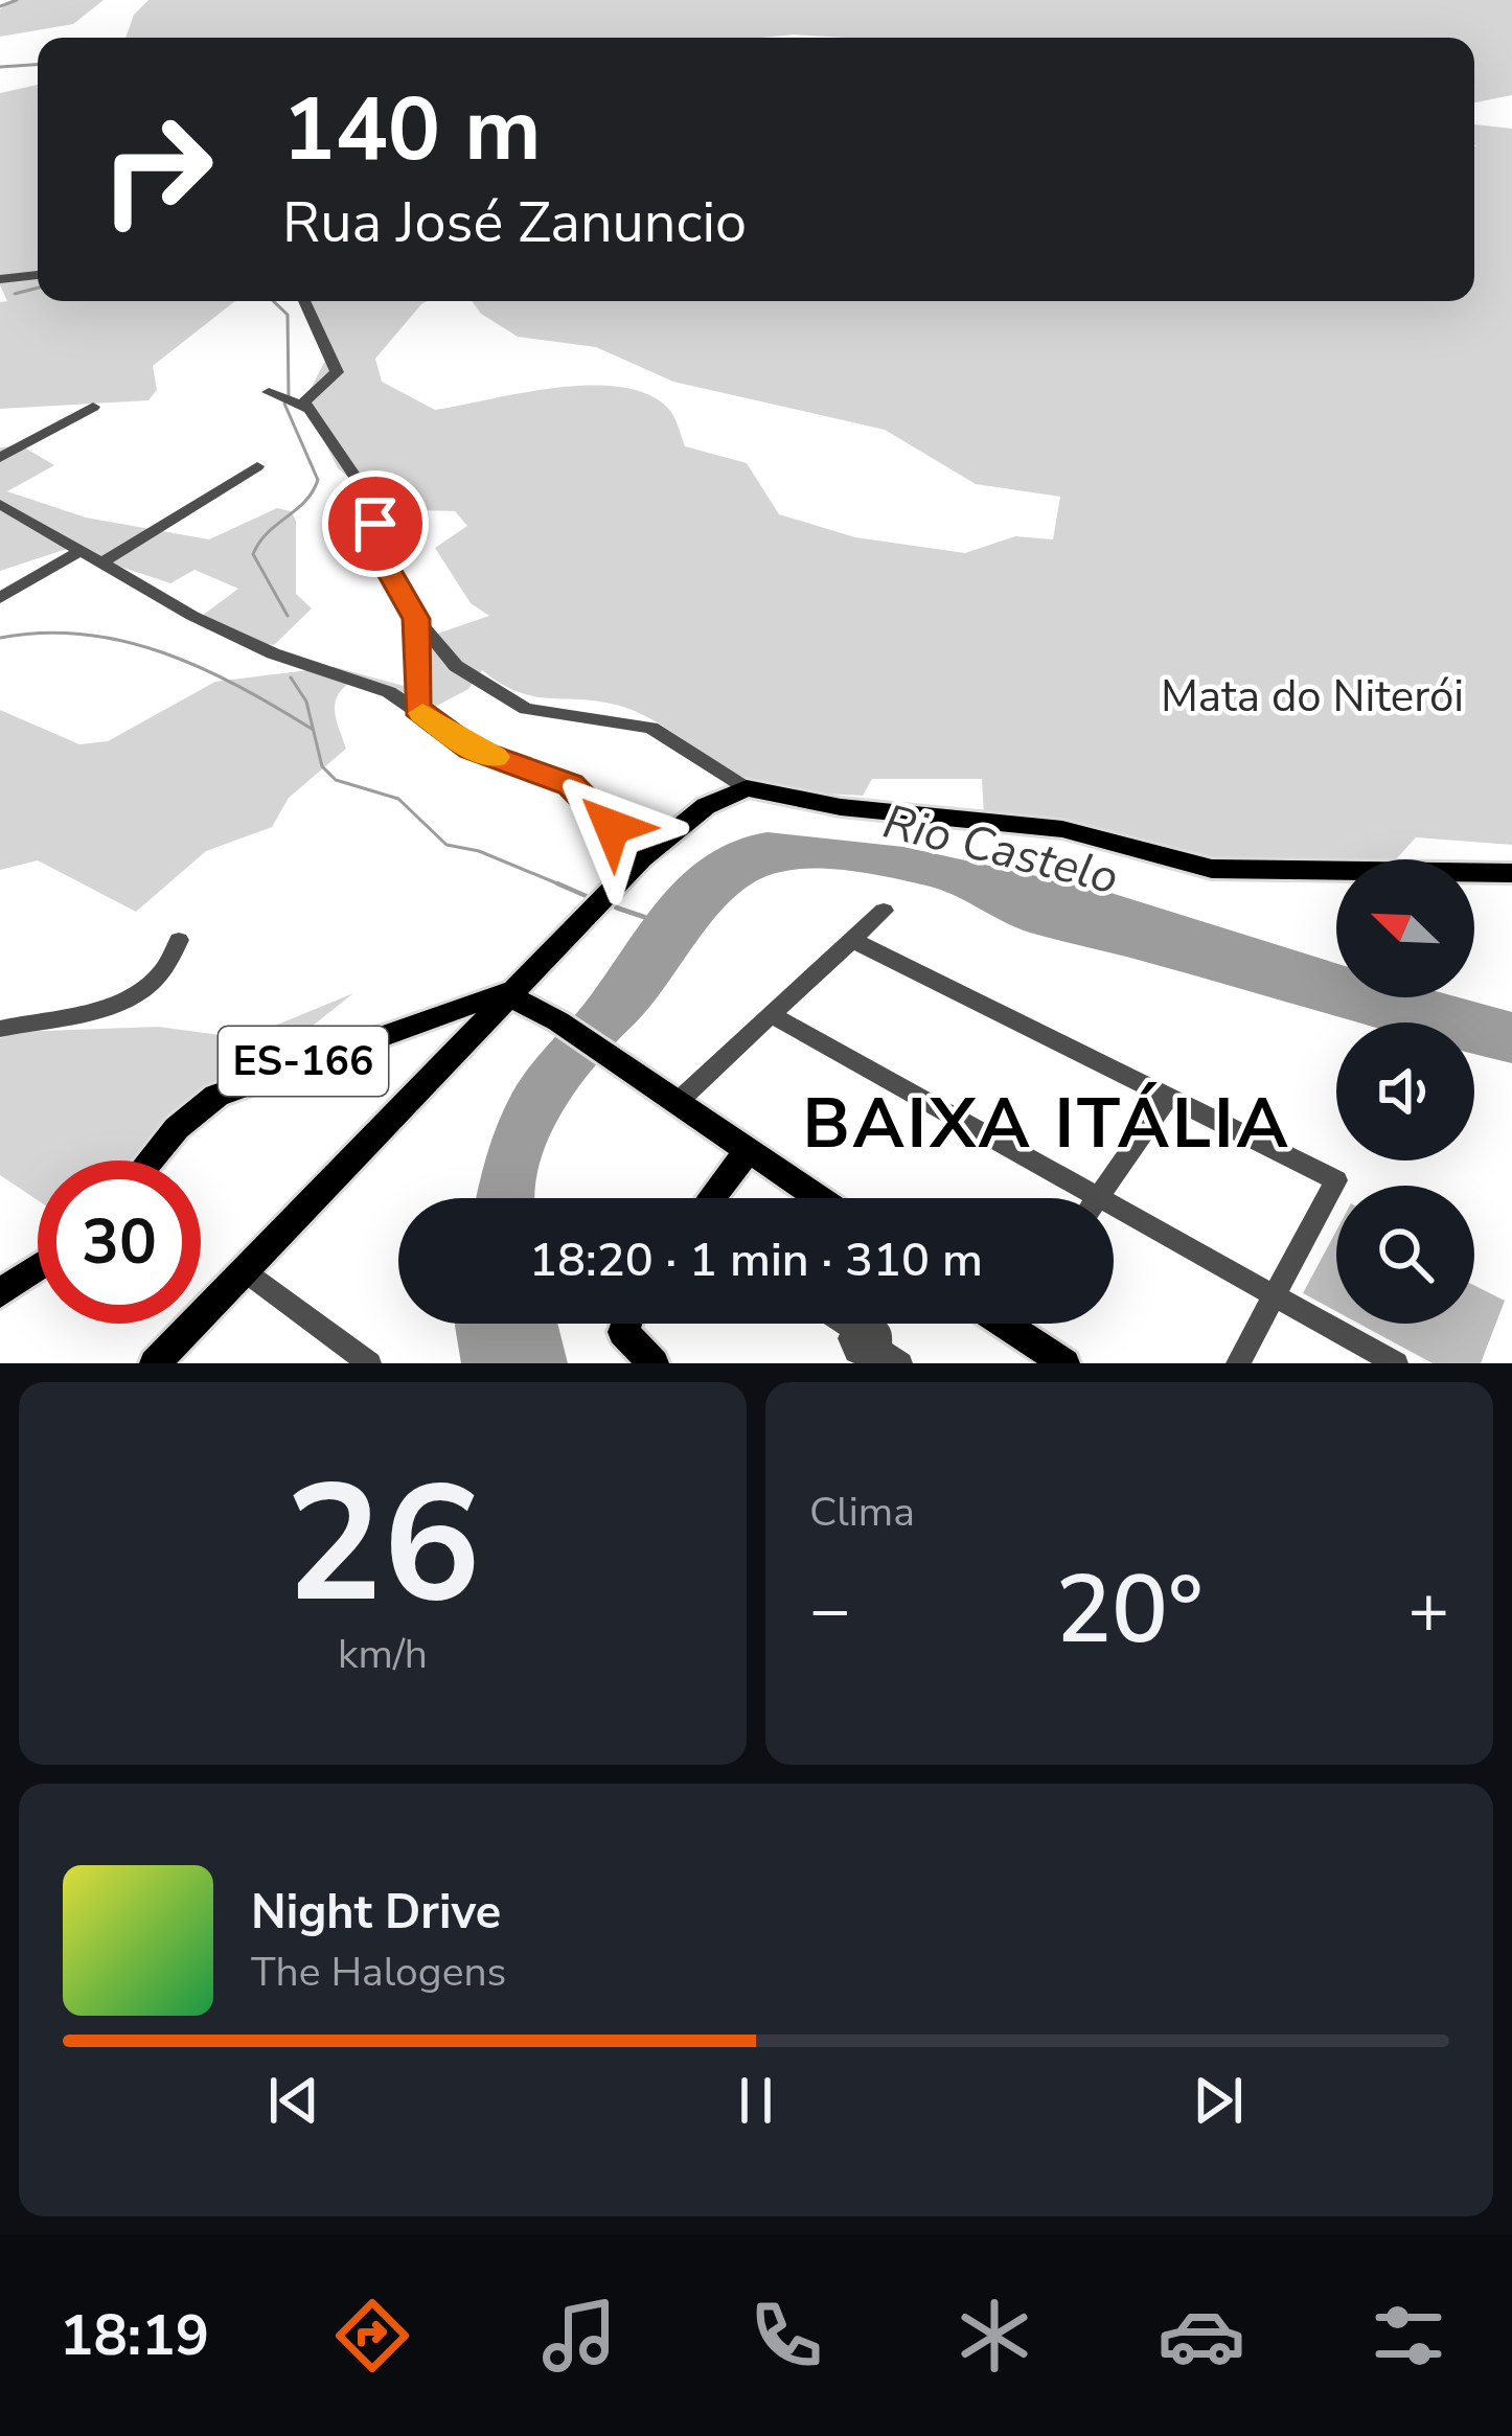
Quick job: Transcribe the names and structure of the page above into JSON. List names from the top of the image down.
{
  "streets": {
    "main road": ["ES-166"]
  },
  "districts": ["BAIXA ITÁLIA"],
  "water": ["Rio Castelo"],
  "parks": ["Mata do Niterói"],
  "north": "top left",
  "page": {
    "turn": ["140 m", "Rua José Zanuncio"],
    "limit": "30",
    "trip": "18:20 · 1 min · 310 m",
    "tile": [
      ["26", "km/h"],
      "Clima"
    ],
    "heat": ["−", "20°", "+"],
    "song": ["Night Drive", "The Halogens"],
    "tabs": "18:19"
  }
}
